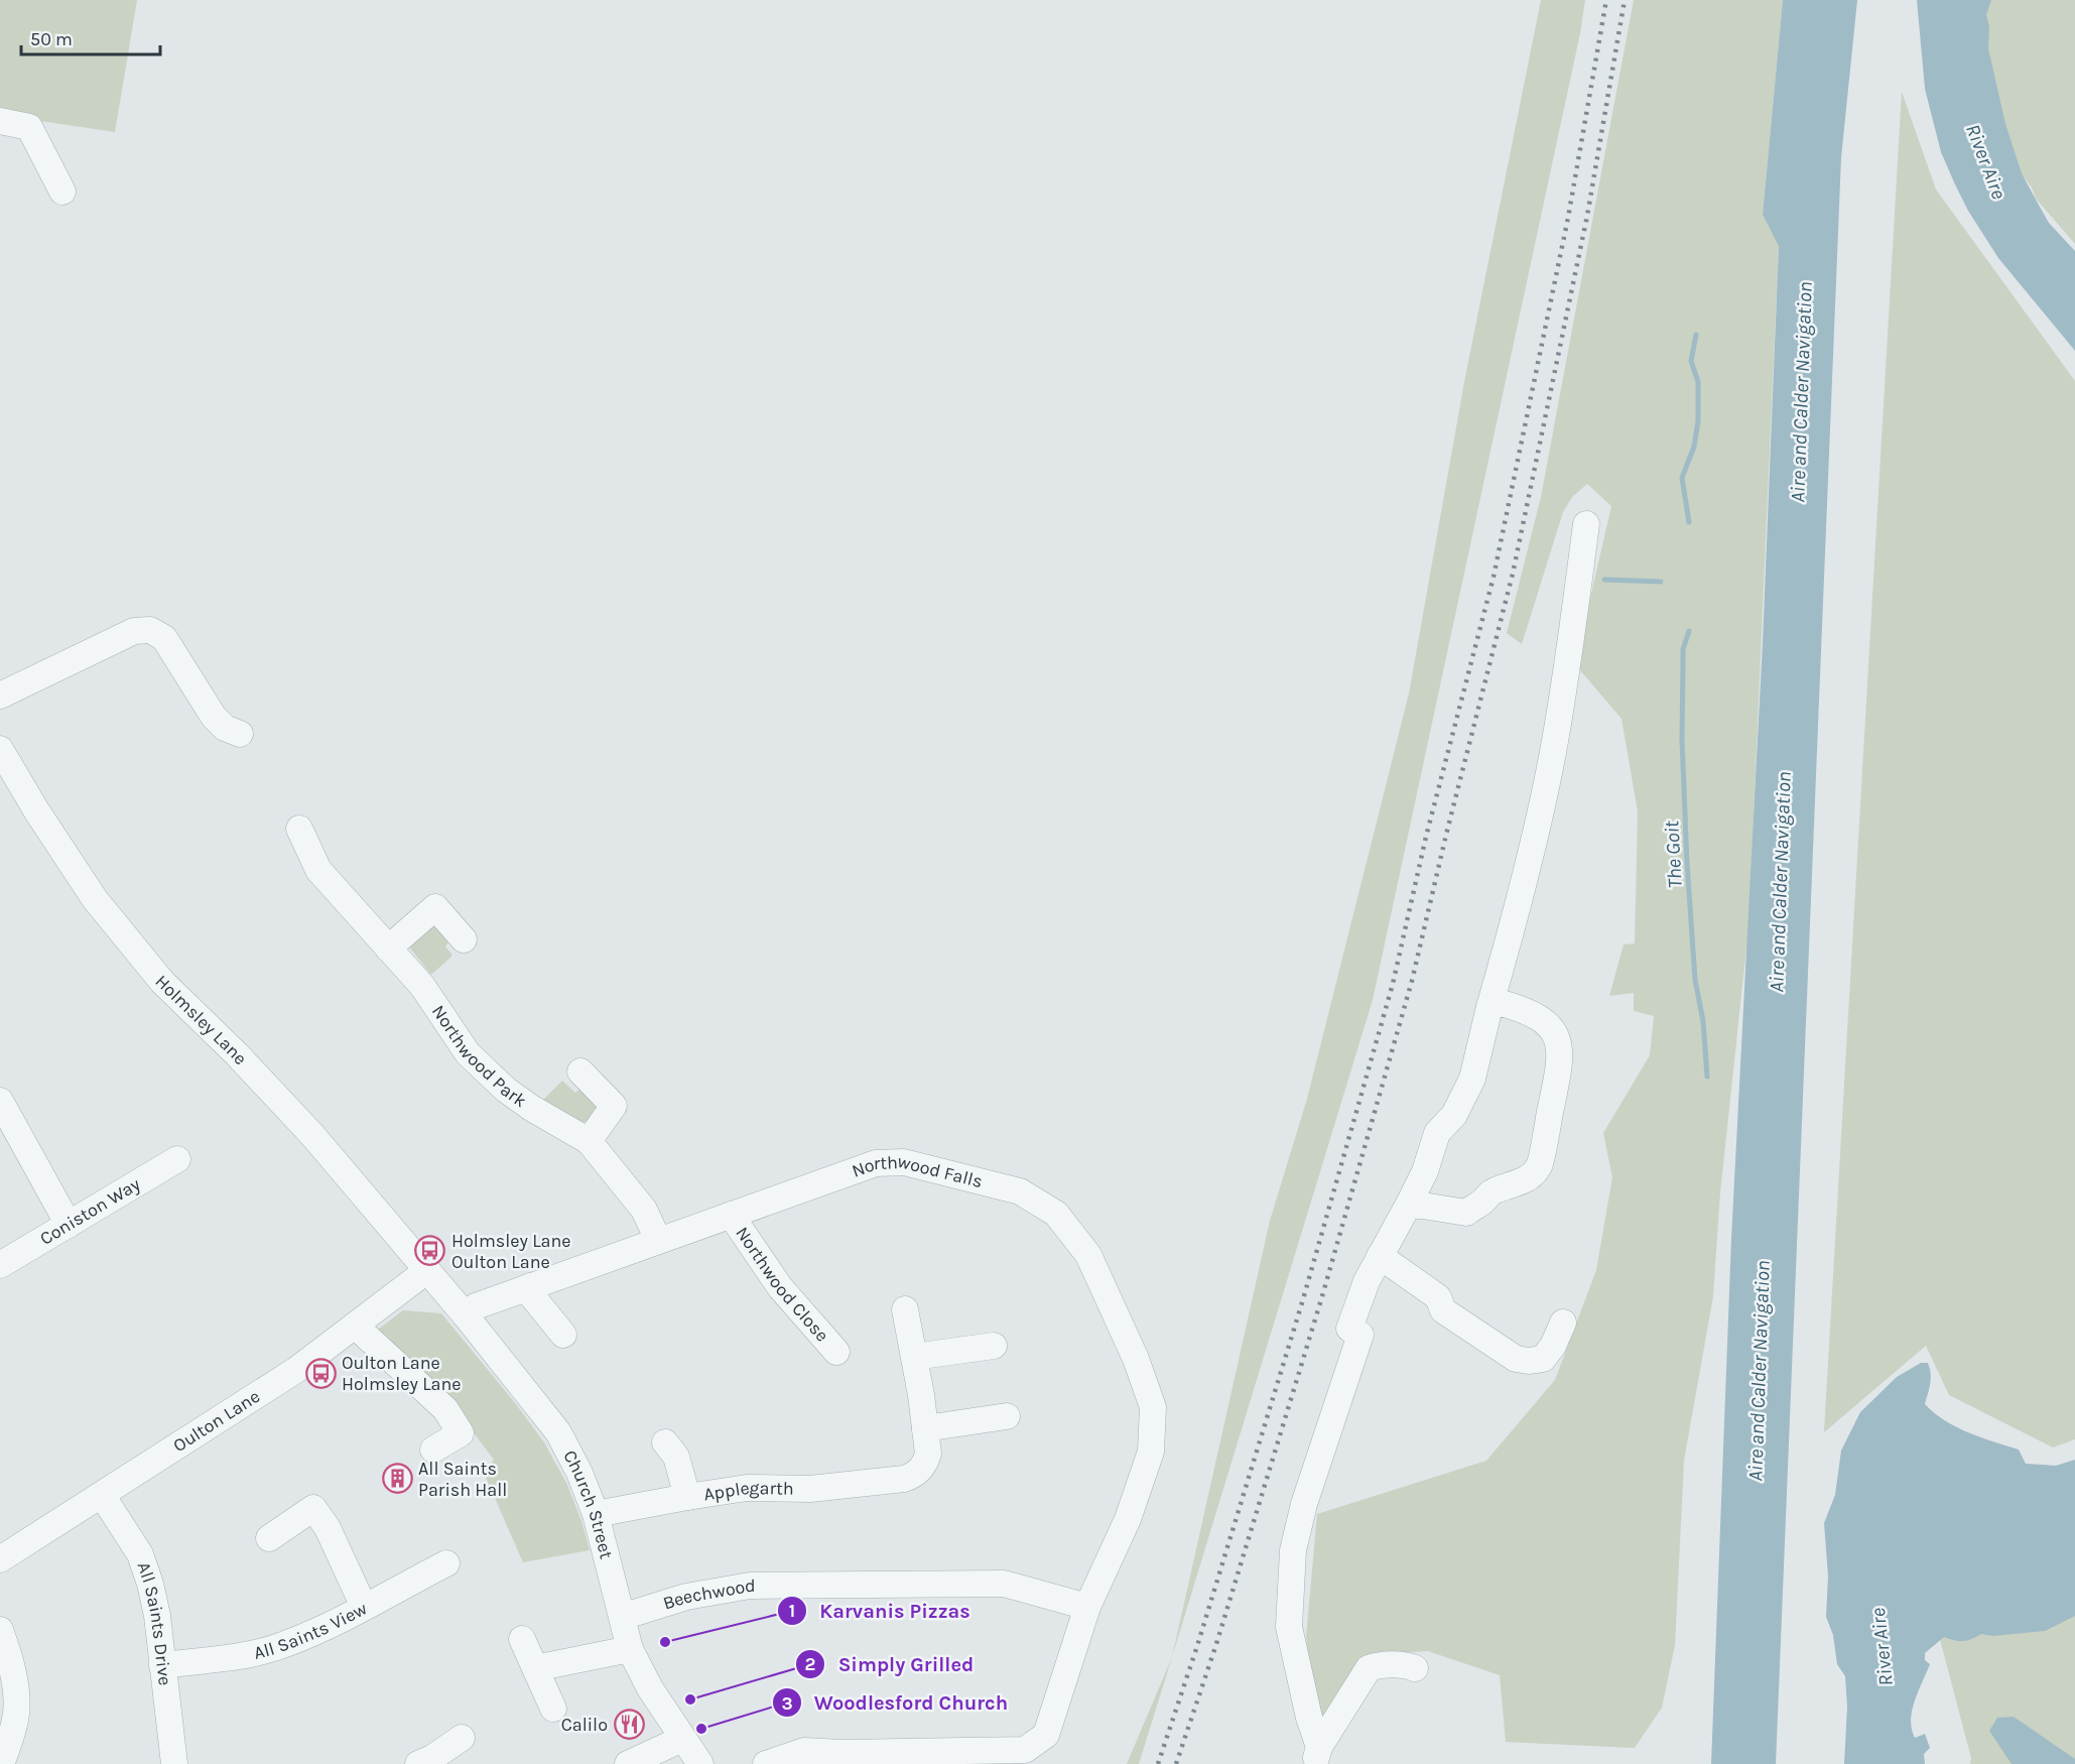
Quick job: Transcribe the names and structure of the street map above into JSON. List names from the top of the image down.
{
  "streets": {
    "street": [
      "Holmsley Lane",
      "Northwood Park",
      "Northwood Falls",
      "Coniston Way",
      "Northwood Close",
      "Oulton Lane",
      "Applegarth",
      "Church Street",
      "Beechwood",
      "All Saints Drive",
      "All Saints View"
    ]
  },
  "crossings": [
    ["Holmsley Lane", "Oulton Lane"],
    ["Holmsley Lane", "Church Street"],
    ["Northwood Park", "Northwood Falls"],
    ["Northwood Falls", "Northwood Close"],
    ["Northwood Falls", "Church Street"],
    ["Northwood Falls", "Beechwood"],
    ["Oulton Lane", "Church Street"],
    ["Oulton Lane", "All Saints Drive"],
    ["Applegarth", "Church Street"],
    ["Church Street", "Beechwood"],
    ["All Saints Drive", "All Saints View"]
  ],
  "water": ["River Aire", "Aire and Calder Navigation", "The Goit"],
  "places": {
    "bus stop": ["Holmsley Lane Oulton Lane", "Oulton Lane Holmsley Lane"],
    "building": ["All Saints Parish Hall"],
    "other": ["Karvanis Pizzas", "Simply Grilled", "Woodlesford Church"],
    "restaurant": ["Calilo"]
  },
  "scale_bar": "50 m"
}
